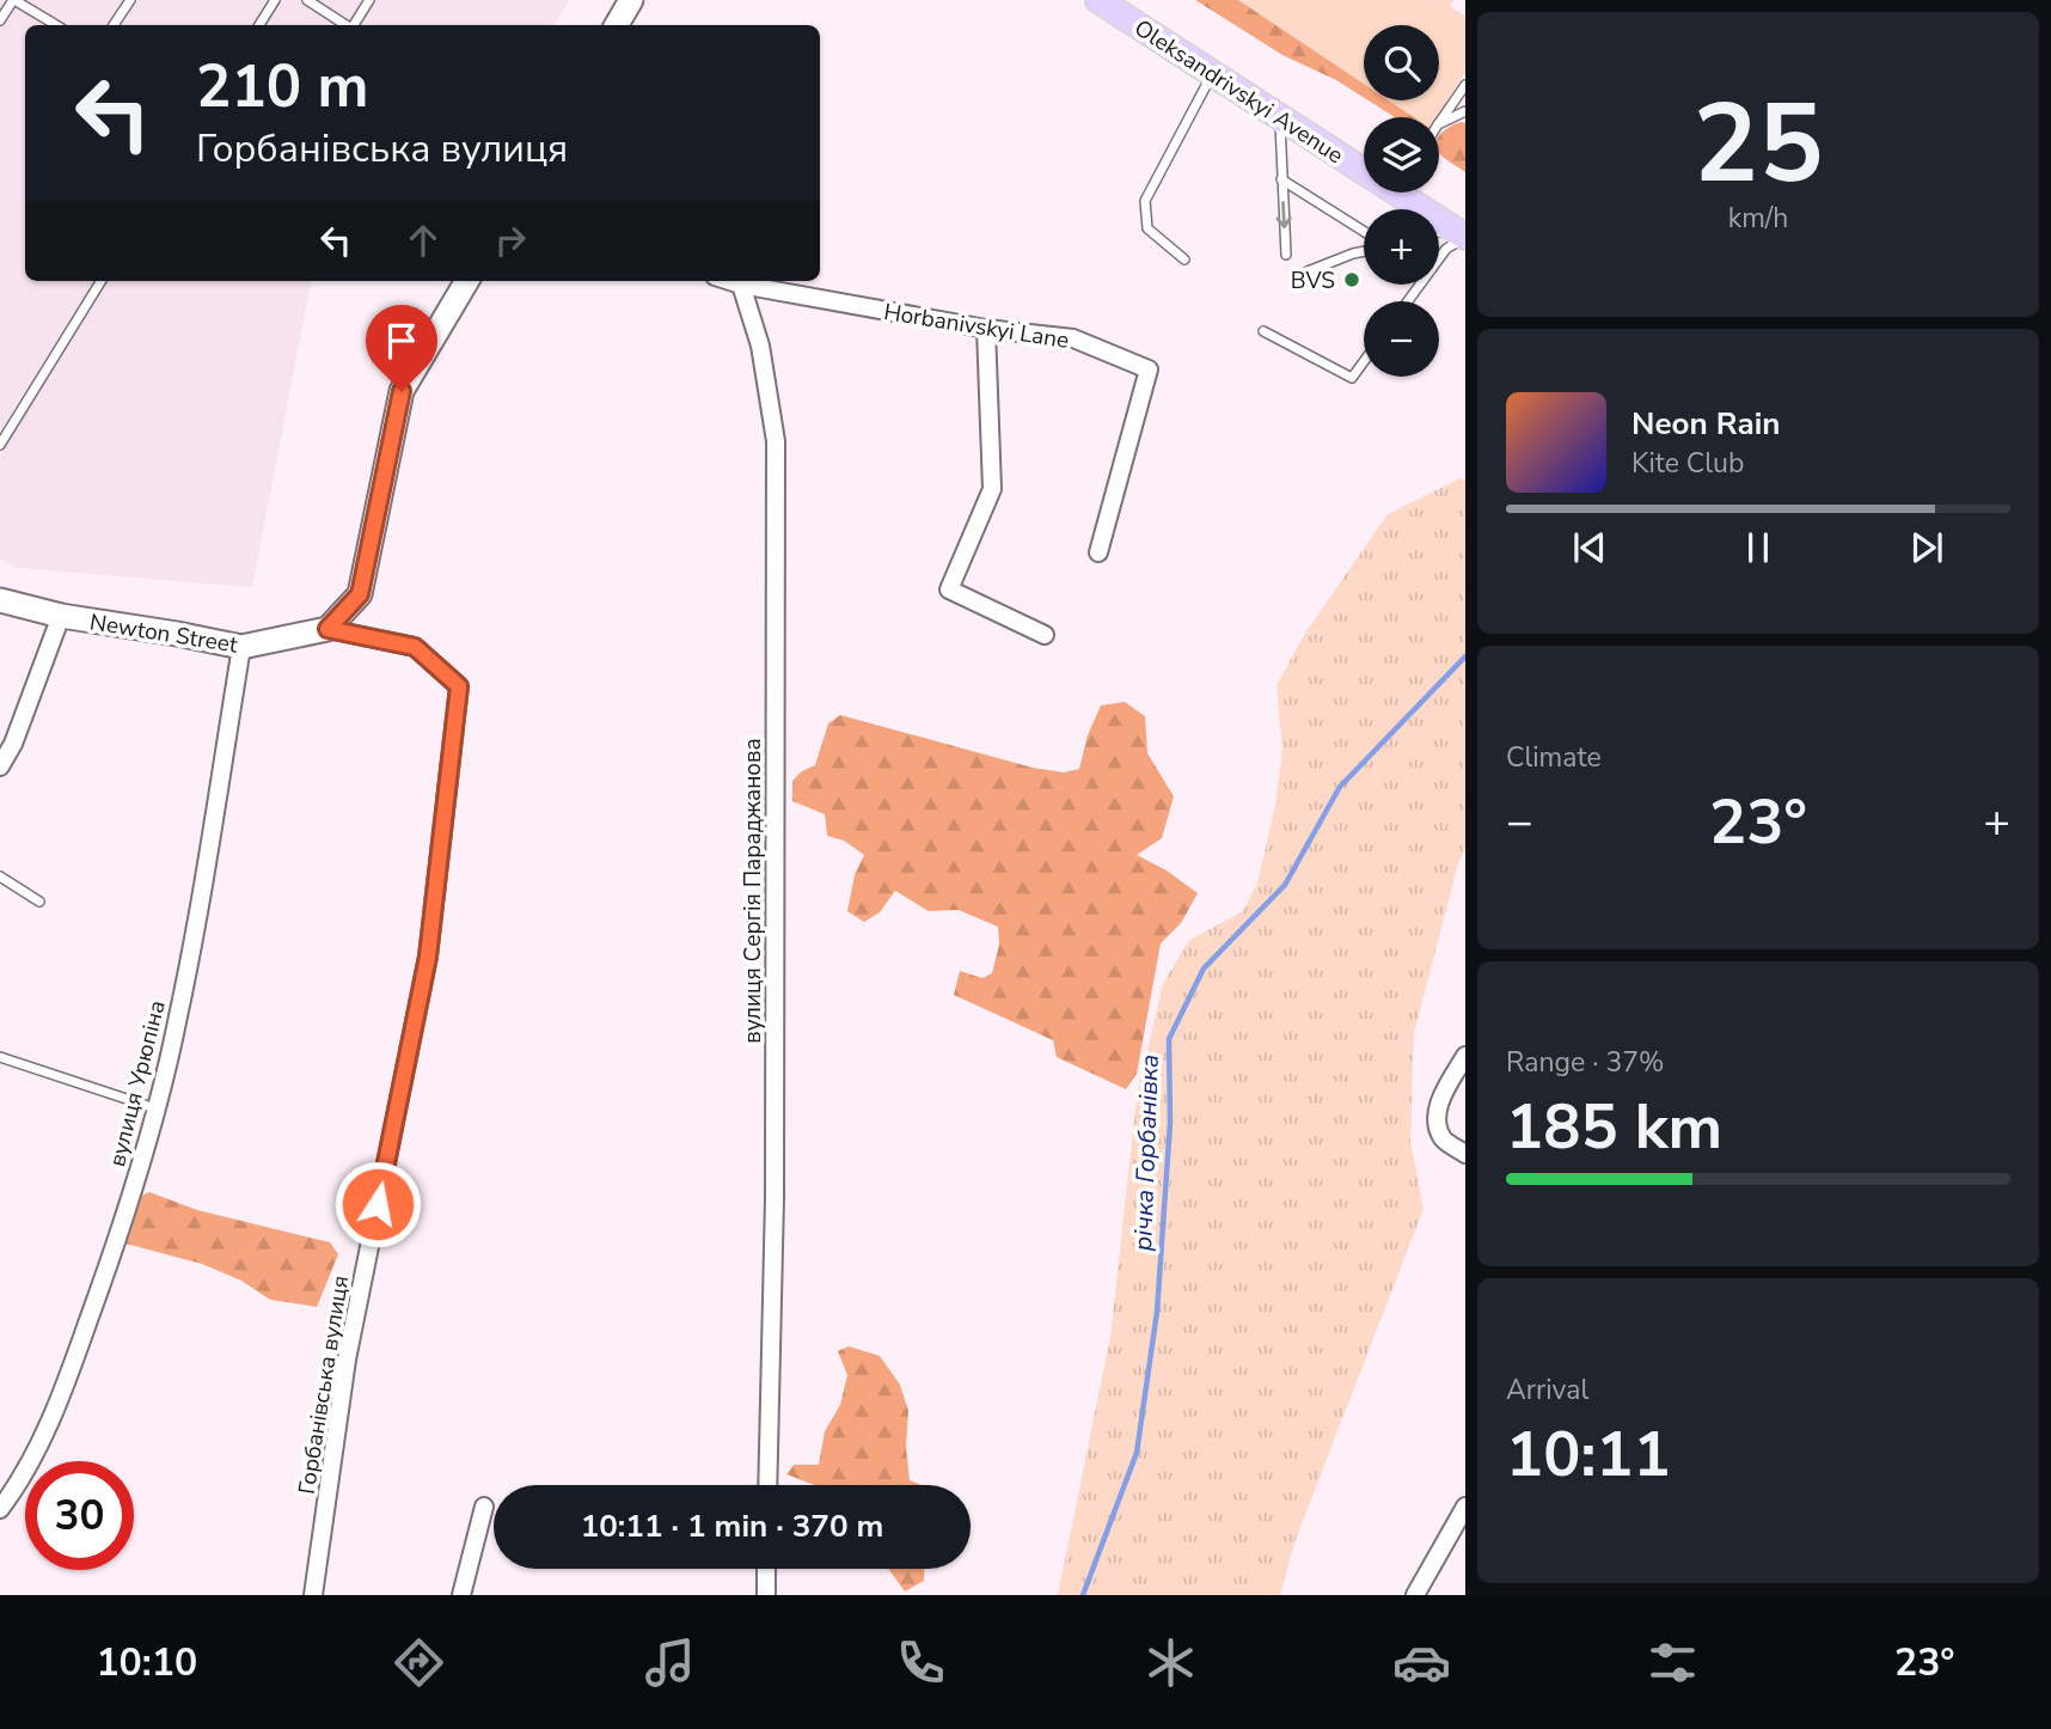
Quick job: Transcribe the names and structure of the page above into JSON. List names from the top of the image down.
{
  "streets": {
    "main road": ["Oleksandrivskyi Avenue"],
    "street": [
      "Horbanivskyi Lane",
      "Newton Street",
      "вулиця Сергія Параджанова",
      "вулиця Урюпіна",
      "Горбанівська вулиця"
    ]
  },
  "crossings": [
    ["Horbanivskyi Lane", "вулиця Сергія Параджанова"],
    ["Newton Street", "вулиця Урюпіна"],
    ["Newton Street", "Горбанівська вулиця"]
  ],
  "water": ["річка Горбанівка"],
  "places": ["BVS"],
  "page": {
    "tile": [
      ["25", "km/h"],
      "Climate",
      ["Range · 37%", "185 km"],
      ["Arrival", "10:11"]
    ],
    "map_buttons": ["+", "−"],
    "turn": ["210 m", "Горбанівська вулиця"],
    "song": ["Neon Rain", "Kite Club"],
    "heat": ["−", "23°", "+"],
    "limit": "30",
    "trip": "10:11 · 1 min · 370 m",
    "tabs": ["10:10", "23°"]
  }
}
